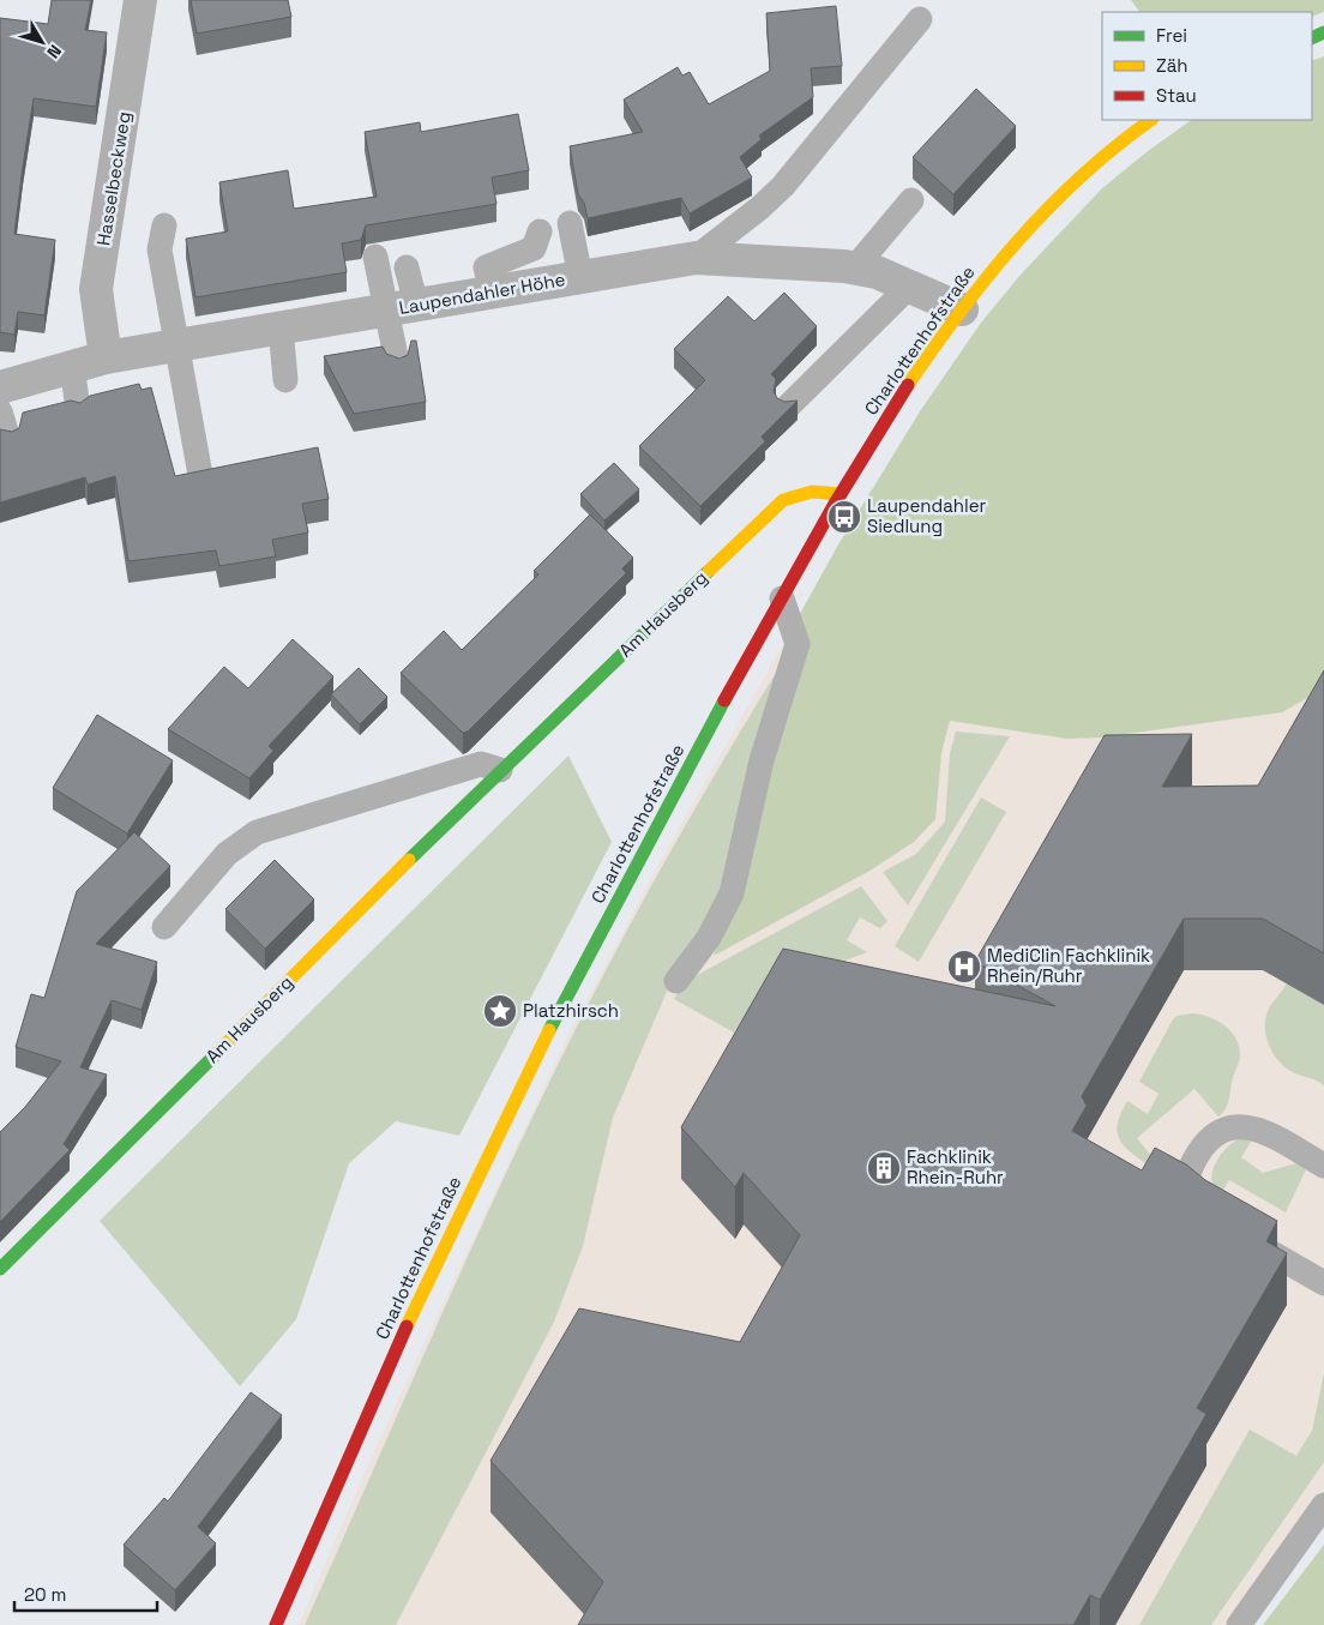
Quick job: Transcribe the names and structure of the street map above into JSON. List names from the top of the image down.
{
  "streets": {
    "main road": ["Charlottenhofstraße", "Am Hausberg"],
    "street": ["Hasselbeckweg", "Laupendahler Höhe"]
  },
  "crossings": [
    ["Hasselbeckweg", "Laupendahler Höhe"],
    ["Laupendahler Höhe", "Charlottenhofstraße"],
    ["Charlottenhofstraße", "Am Hausberg"]
  ],
  "places": {
    "bus stop": ["Laupendahler Siedlung"],
    "hospital": ["MediClin Fachklinik Rhein/Ruhr"],
    "place": ["Platzhirsch"],
    "building": ["Fachklinik Rhein-Ruhr"]
  },
  "legend": ["Frei", "Zäh", "Stau"],
  "scale_bar": "20 m",
  "north": "bottom right"
}
